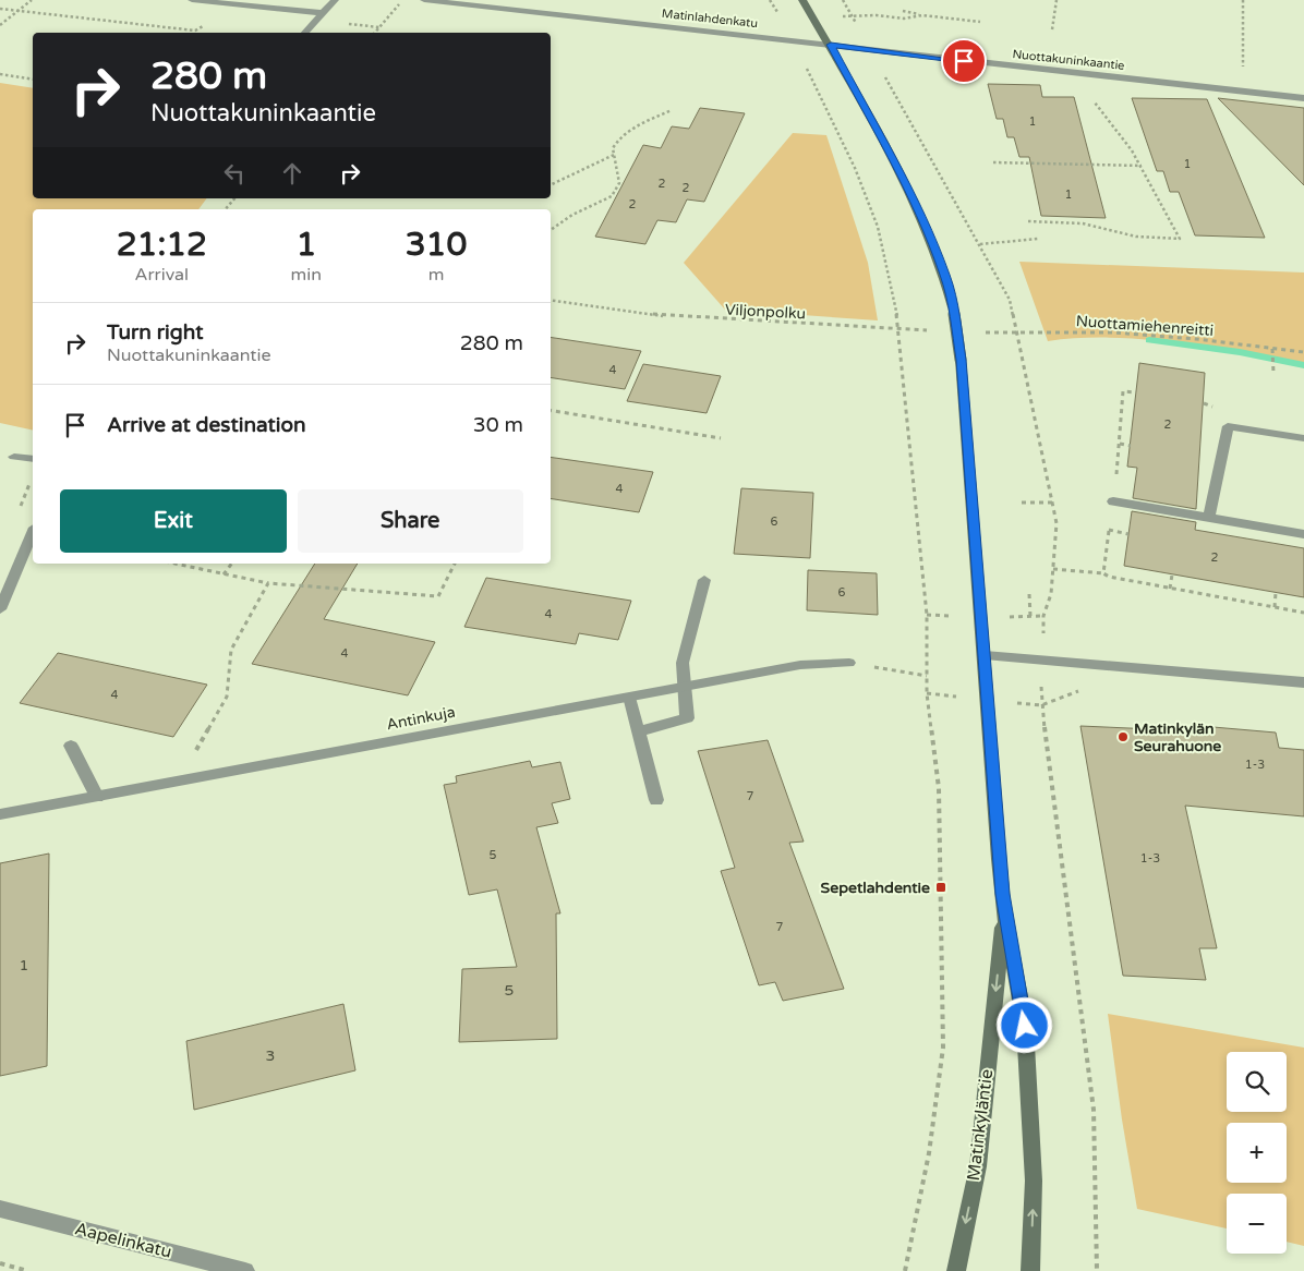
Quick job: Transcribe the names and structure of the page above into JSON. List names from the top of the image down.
{
  "streets": {
    "main road": ["Matinkyläntie"],
    "street": [
      "Matinlahdenkatu",
      "Nuottakuninkaantie",
      "Antinkuja",
      "Aapelinkatu"
    ],
    "path": ["Viljonpolku", "Nuottamiehenreitti"]
  },
  "crossings": [
    ["Matinlahdenkatu", "Nuottakuninkaantie"],
    ["Matinlahdenkatu", "Matinkyläntie"],
    ["Nuottakuninkaantie", "Matinkyläntie"]
  ],
  "places": {
    "other": ["Matinkylän Seurahuone"],
    "transit": ["Sepetlahdentie"]
  },
  "house_numbers": [
    "1",
    "1",
    "2",
    "2",
    "1",
    "2",
    "4",
    "2",
    "4",
    "6",
    "2",
    "6",
    "4",
    "4",
    "4",
    "1-3",
    "7",
    "5",
    "1-3",
    "7",
    "1",
    "5",
    "3"
  ],
  "page": {
    "turn": ["280 m", "Nuottakuninkaantie"],
    "eta": [
      "21:12",
      "Arrival",
      "1",
      "min",
      "310",
      "m"
    ],
    "list": [
      {
        "name": "Turn right",
        "note": "Nuottakuninkaantie",
        "value": "280 m"
      },
      {
        "name": "Arrive at destination",
        "value": "30 m"
      }
    ],
    "buttons": ["Exit", "Share"],
    "map_buttons": ["+", "−"]
  }
}
